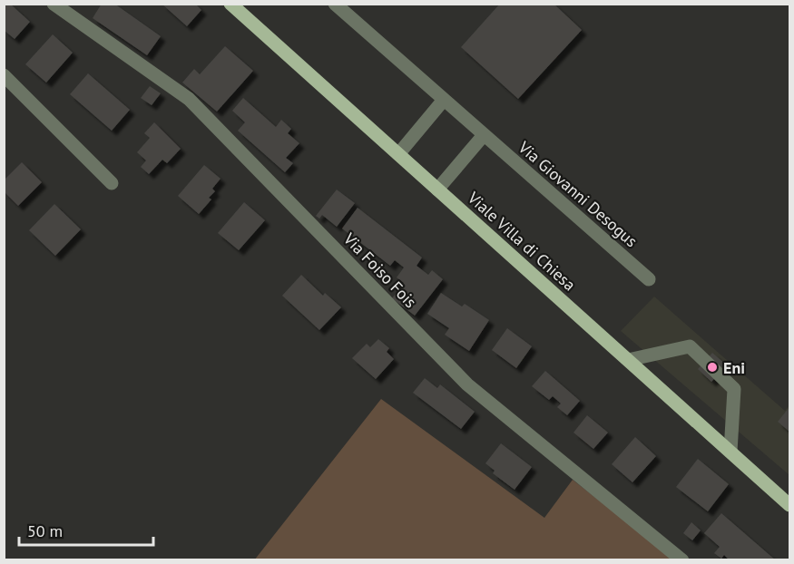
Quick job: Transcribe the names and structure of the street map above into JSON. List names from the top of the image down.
{
  "streets": {
    "main road": ["Viale Villa di Chiesa"],
    "street": ["Via Giovanni Desogus", "Via Foiso Fois"]
  },
  "places": ["Eni"],
  "scale_bar": "50 m"
}
